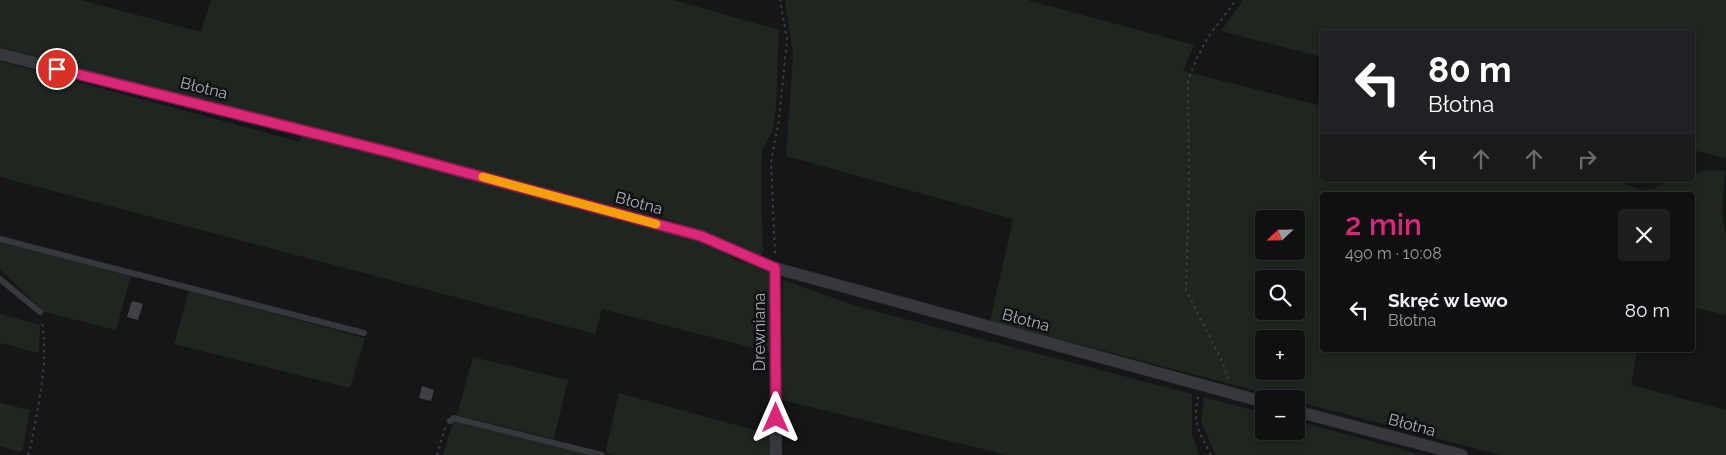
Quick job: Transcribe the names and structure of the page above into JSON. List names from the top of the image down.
{
  "streets": {
    "street": ["Błotna", "Drewniana"]
  },
  "crossings": [
    ["Błotna", "Drewniana"]
  ],
  "north": "left",
  "page": {
    "turn": ["80 m", "Błotna"],
    "heading": ["2 min", "490 m · 10:08"],
    "map_buttons": ["+", "−"],
    "list": [
      {
        "name": "Skręć w lewo",
        "note": "Błotna",
        "value": "80 m"
      }
    ]
  }
}
